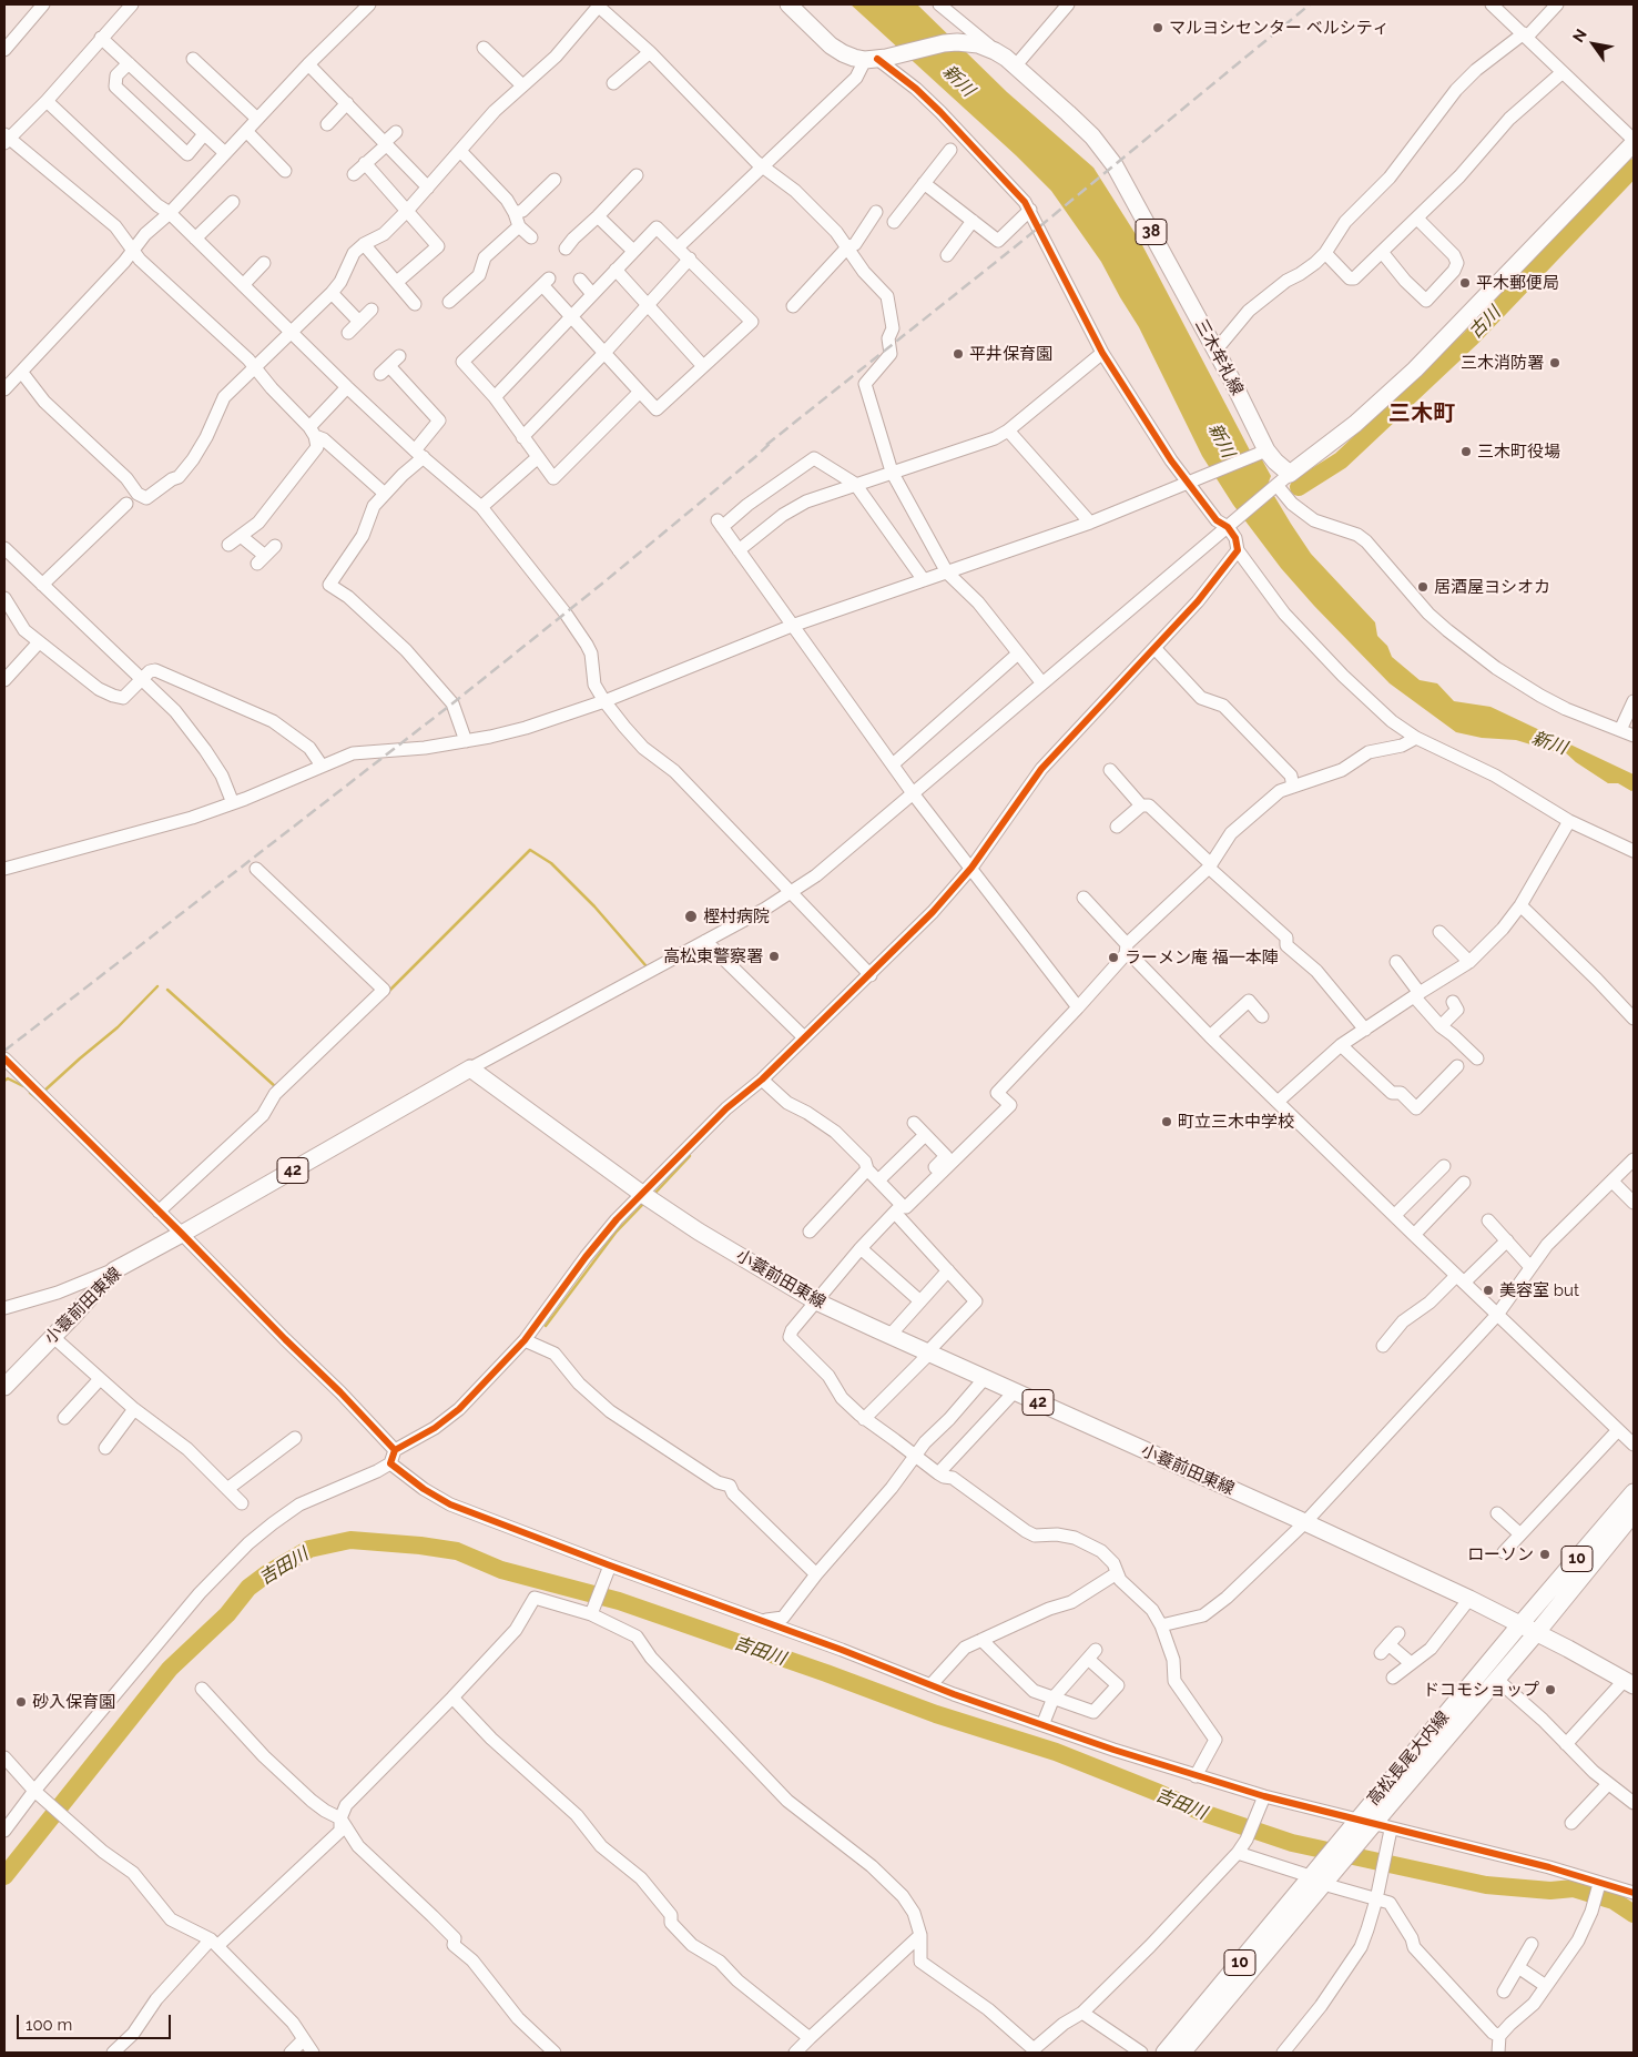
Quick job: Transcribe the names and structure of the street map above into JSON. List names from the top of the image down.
{
  "streets": {
    "main road": [
      "38",
      "三木牟礼線",
      "42",
      "小蓑前田東線",
      "10",
      "高松長尾大内線"
    ]
  },
  "crossings": [
    ["小蓑前田東線", "高松長尾大内線"]
  ],
  "districts": ["三木町"],
  "water": ["新川", "古川", "吉田川"],
  "places": [
    "マルヨシセンター ベルシティ",
    "平木郵便局",
    "平井保育園",
    "三木消防署",
    "三木町役場",
    "居酒屋ヨシオカ",
    "樫村病院",
    "高松東警察署",
    "ラーメン庵 福一本陣",
    "町立三木中学校",
    "美容室 but",
    "ローソン",
    "ドコモショップ",
    "砂入保育園"
  ],
  "scale_bar": "100 m",
  "north": "top left"
}
